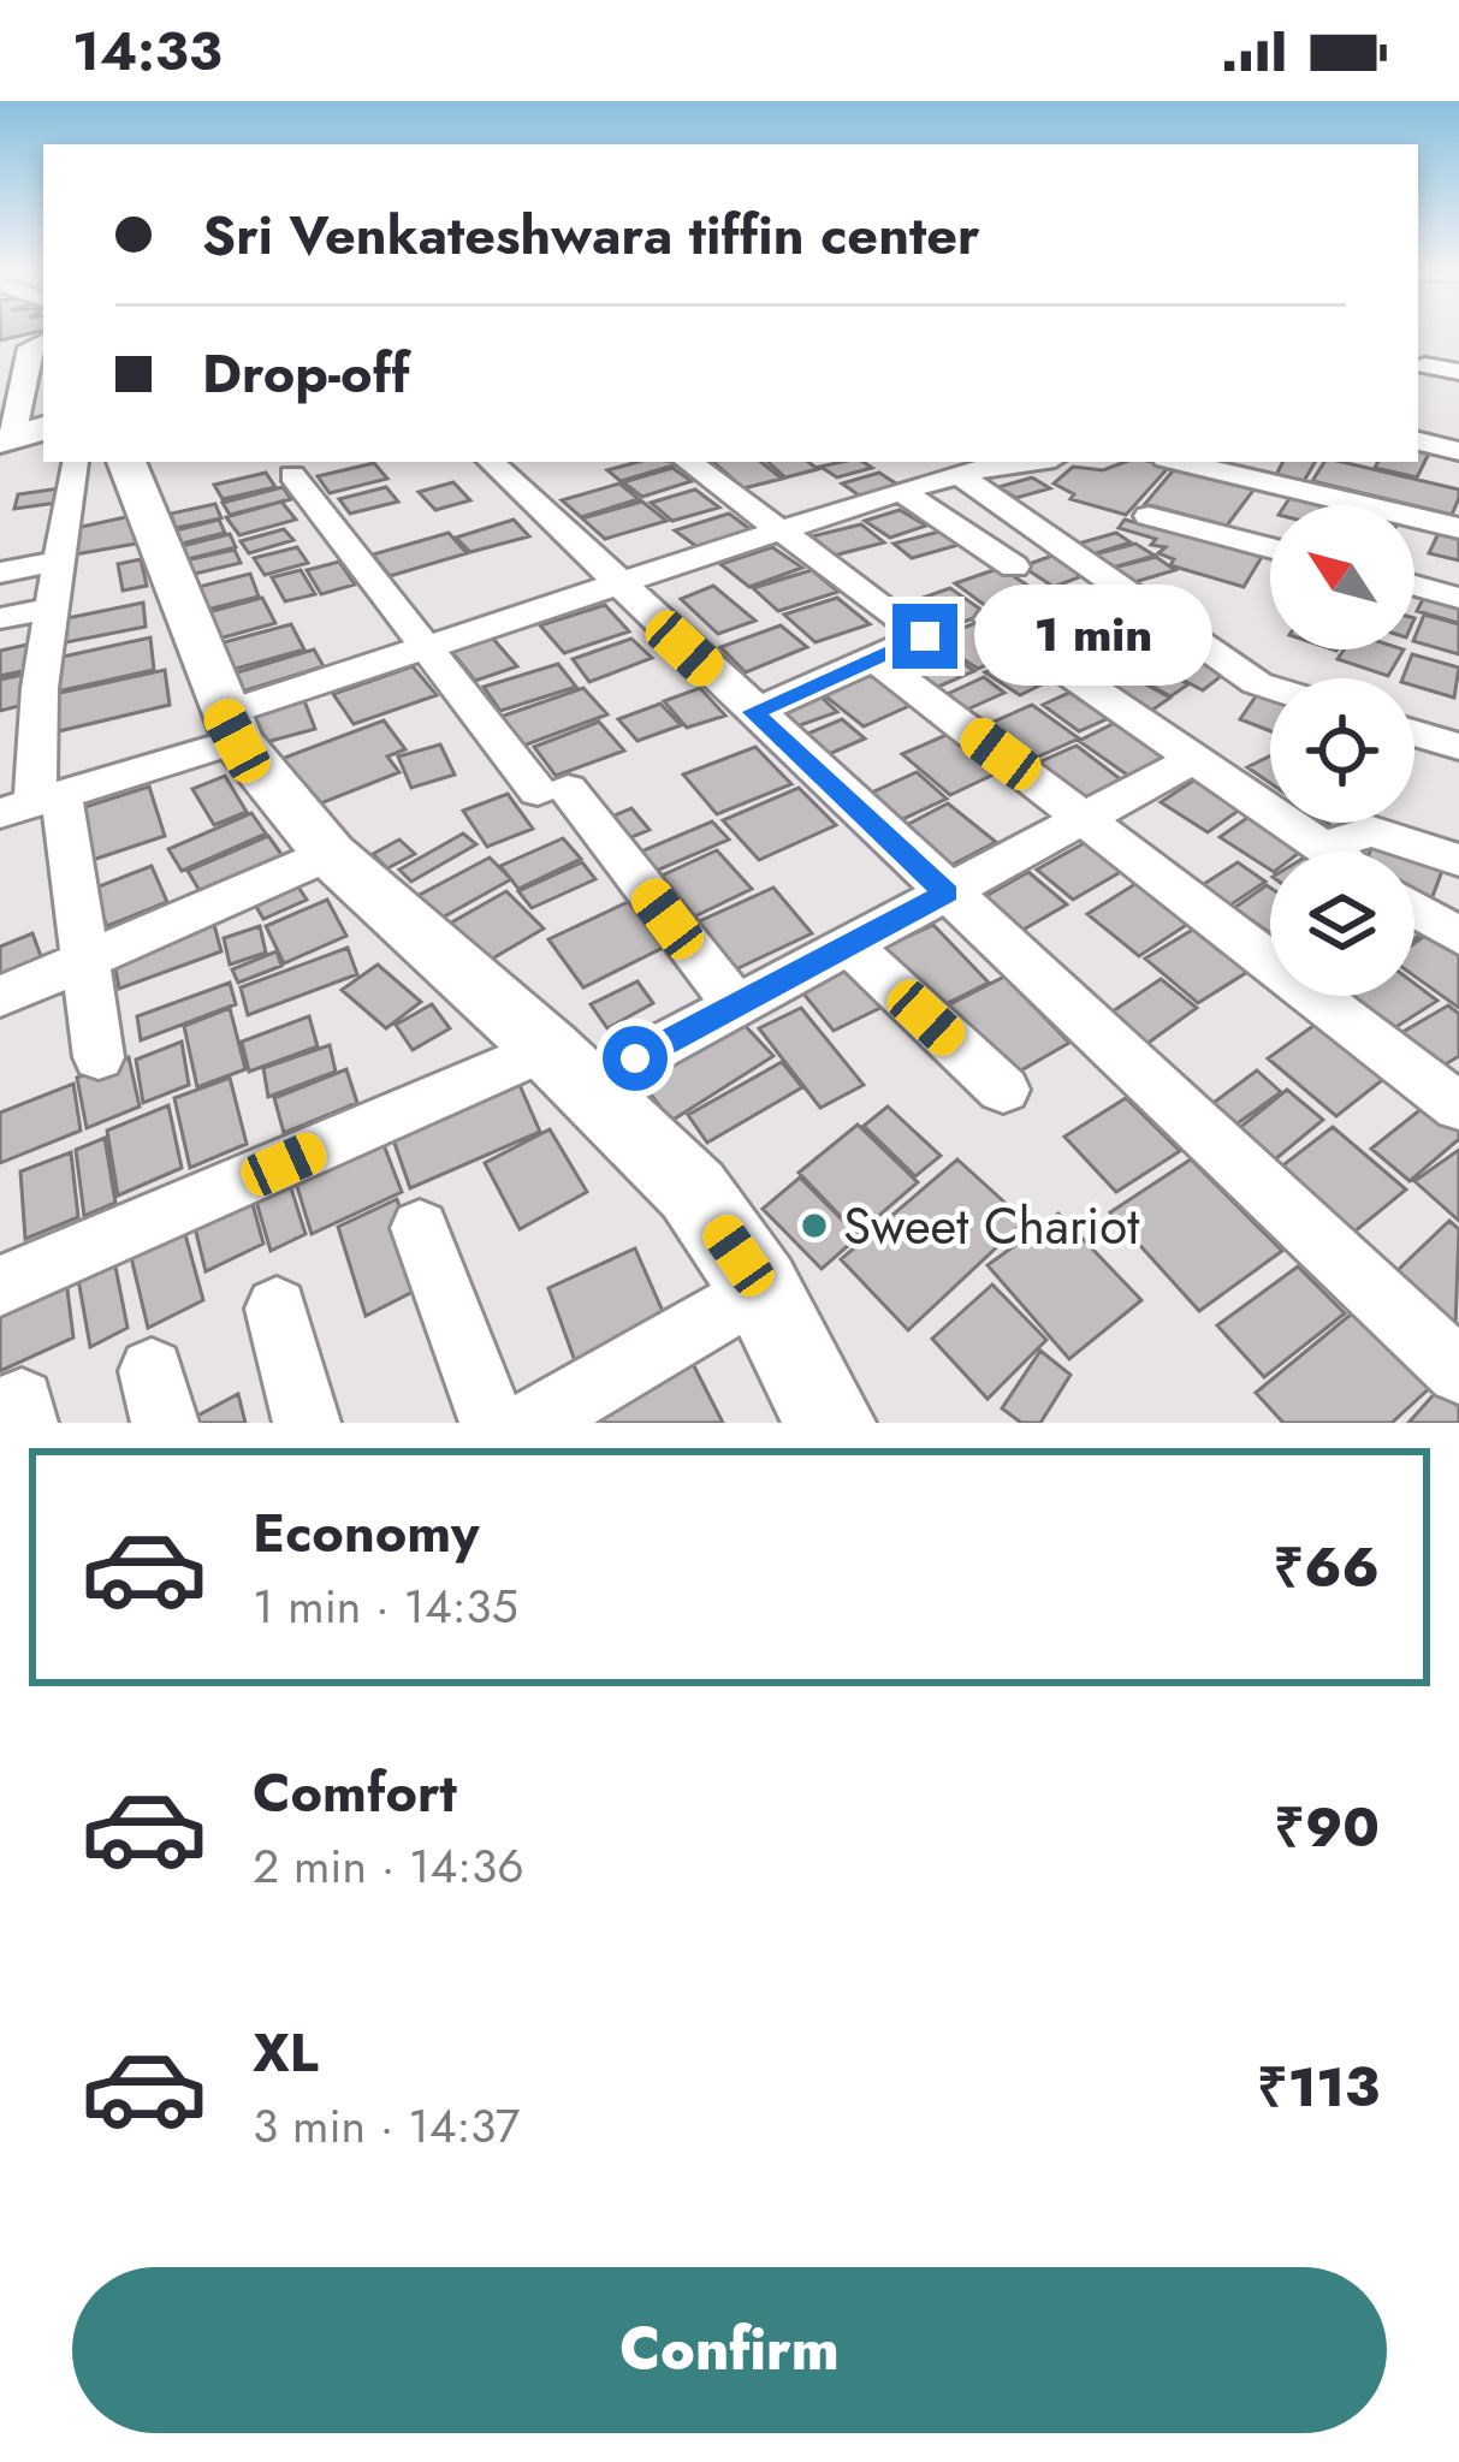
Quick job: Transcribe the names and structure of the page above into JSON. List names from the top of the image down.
{
  "places": ["Sweet Chariot"],
  "north": "top left",
  "page": {
    "status": "14:33",
    "banner": ["Sri Venkateshwara tiffin center", "Drop-off"],
    "bubble": "1 min",
    "list": [
      {
        "name": "Economy",
        "note": "1 min · 14:35",
        "value": "₹66"
      },
      {
        "name": "Comfort",
        "note": "2 min · 14:36",
        "value": "₹90"
      },
      {
        "name": "XL",
        "note": "3 min · 14:37",
        "value": "₹113"
      }
    ],
    "buttons": "Confirm"
  }
}
